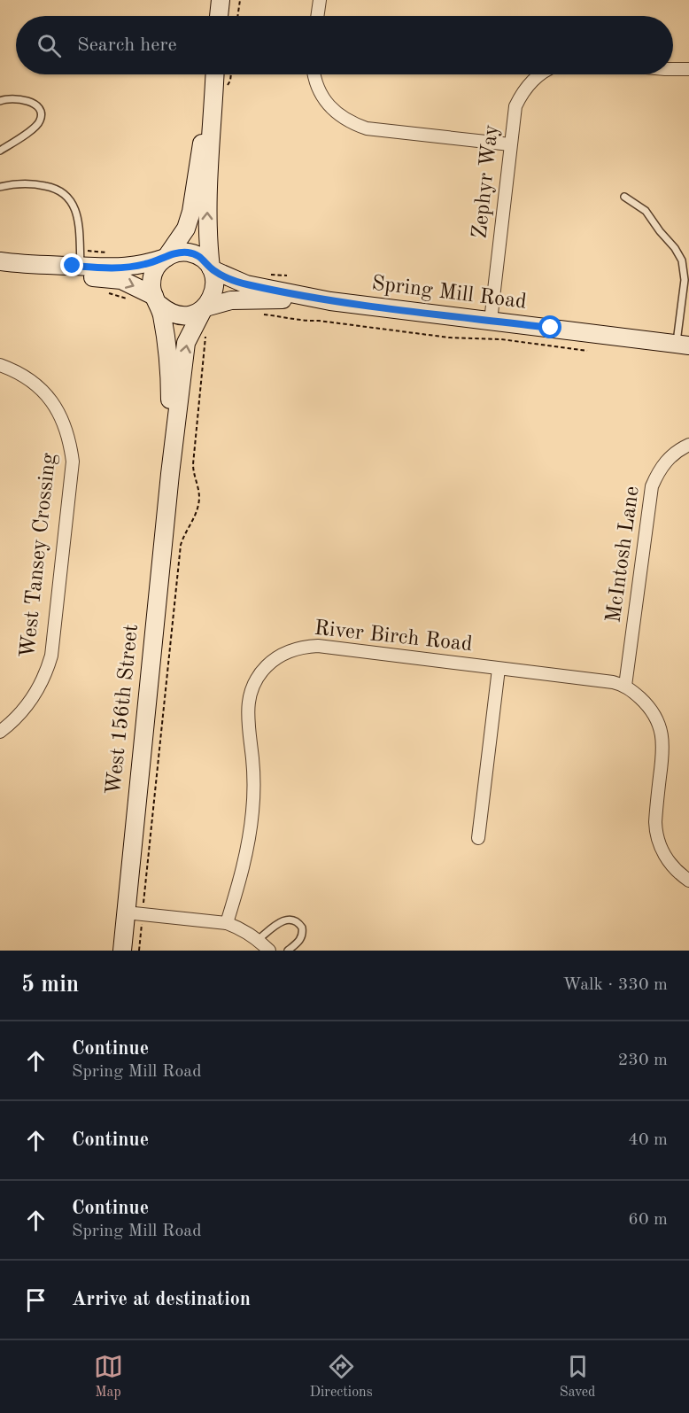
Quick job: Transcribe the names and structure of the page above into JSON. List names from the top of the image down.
{
  "streets": {
    "street": [
      "Zephyr Way",
      "Spring Mill Road",
      "McIntosh Lane",
      "West Tansey Crossing",
      "River Birch Road",
      "West 156th Street"
    ]
  },
  "crossings": [
    ["Zephyr Way", "Spring Mill Road"],
    ["Spring Mill Road", "West 156th Street"],
    ["McIntosh Lane", "River Birch Road"]
  ],
  "page": {
    "search": "Search here",
    "heading": ["5 min", "Walk · 330 m"],
    "list": [
      ["Continue", "Spring Mill Road", "230 m"],
      ["Continue", "40 m"],
      ["Continue", "Spring Mill Road", "60 m"],
      "Arrive at destination"
    ],
    "nav": ["Map", "Directions", "Saved"]
  }
}
